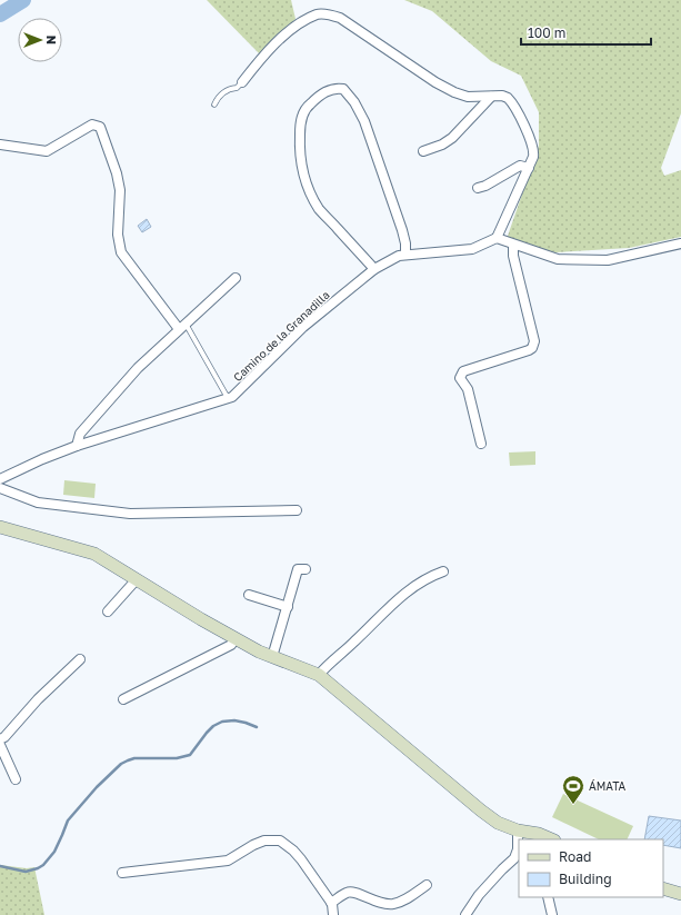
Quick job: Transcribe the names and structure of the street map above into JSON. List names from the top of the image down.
{
  "streets": {
    "street": ["Camino de la Granadilla"]
  },
  "places": {
    "sports": ["ÁMATA"]
  },
  "legend": ["Road", "Building"],
  "scale_bar": "100 m",
  "north": "right"
}
